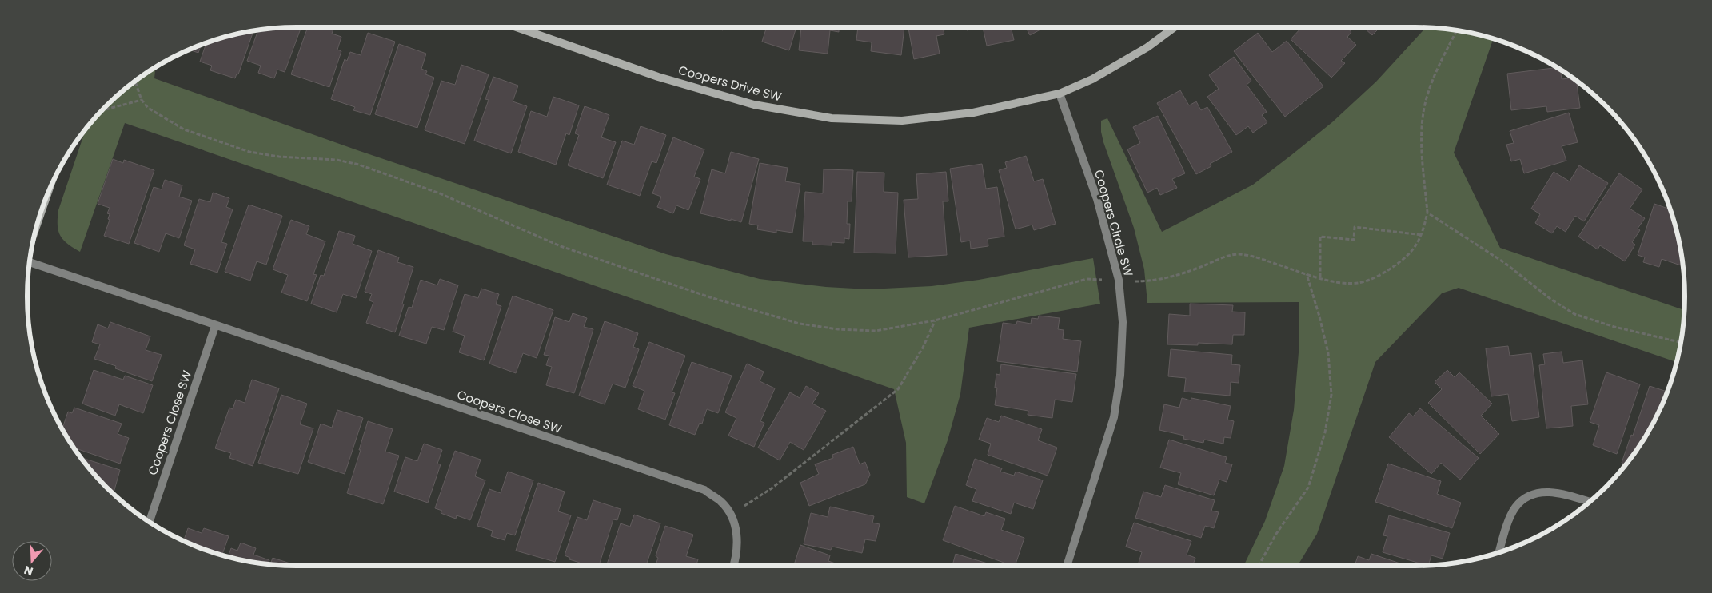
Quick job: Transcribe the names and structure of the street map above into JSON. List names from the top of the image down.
{
  "streets": {
    "street": ["Coopers Drive SW", "Coopers Circle SW", "Coopers Close SW"]
  },
  "crossings": [
    ["Coopers Drive SW", "Coopers Circle SW"]
  ],
  "north": "bottom"
}
